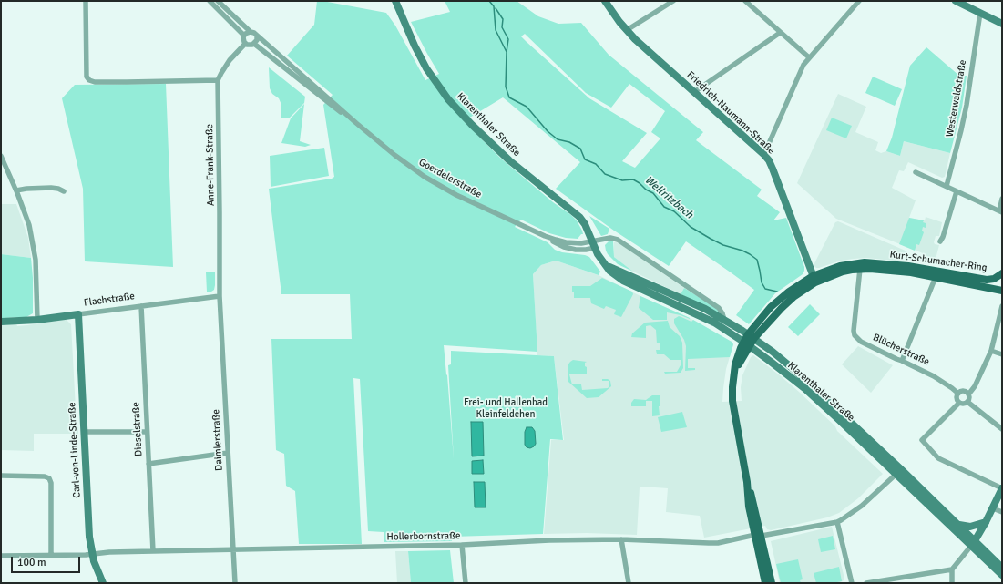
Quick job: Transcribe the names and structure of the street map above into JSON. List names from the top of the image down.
{
  "streets": {
    "main road": [
      "Friedrich-Naumann-Straße",
      "Klarenthaler Straße",
      "Kurt-Schumacher-Ring",
      "Flachstraße",
      "Carl-von-Linde-Straße"
    ],
    "street": [
      "Westerwaldstraße",
      "Anne-Frank-Straße",
      "Goerdelerstraße",
      "Blücherstraße",
      "Dieselstraße",
      "Daimlerstraße",
      "Hollerbornstraße"
    ]
  },
  "crossings": [
    ["Friedrich-Naumann-Straße", "Kurt-Schumacher-Ring"],
    ["Klarenthaler Straße", "Goerdelerstraße"],
    ["Klarenthaler Straße", "Kurt-Schumacher-Ring"],
    ["Anne-Frank-Straße", "Flachstraße"],
    ["Anne-Frank-Straße", "Daimlerstraße"],
    ["Kurt-Schumacher-Ring", "Blücherstraße"],
    ["Kurt-Schumacher-Ring", "Hollerbornstraße"],
    ["Flachstraße", "Dieselstraße"],
    ["Flachstraße", "Daimlerstraße"],
    ["Flachstraße", "Carl-von-Linde-Straße"],
    ["Dieselstraße", "Hollerbornstraße"],
    ["Daimlerstraße", "Hollerbornstraße"],
    ["Carl-von-Linde-Straße", "Hollerbornstraße"]
  ],
  "water": ["Wellritzbach"],
  "parks": ["Frei- und Hallenbad Kleinfeldchen"],
  "scale_bar": "100 m"
}
